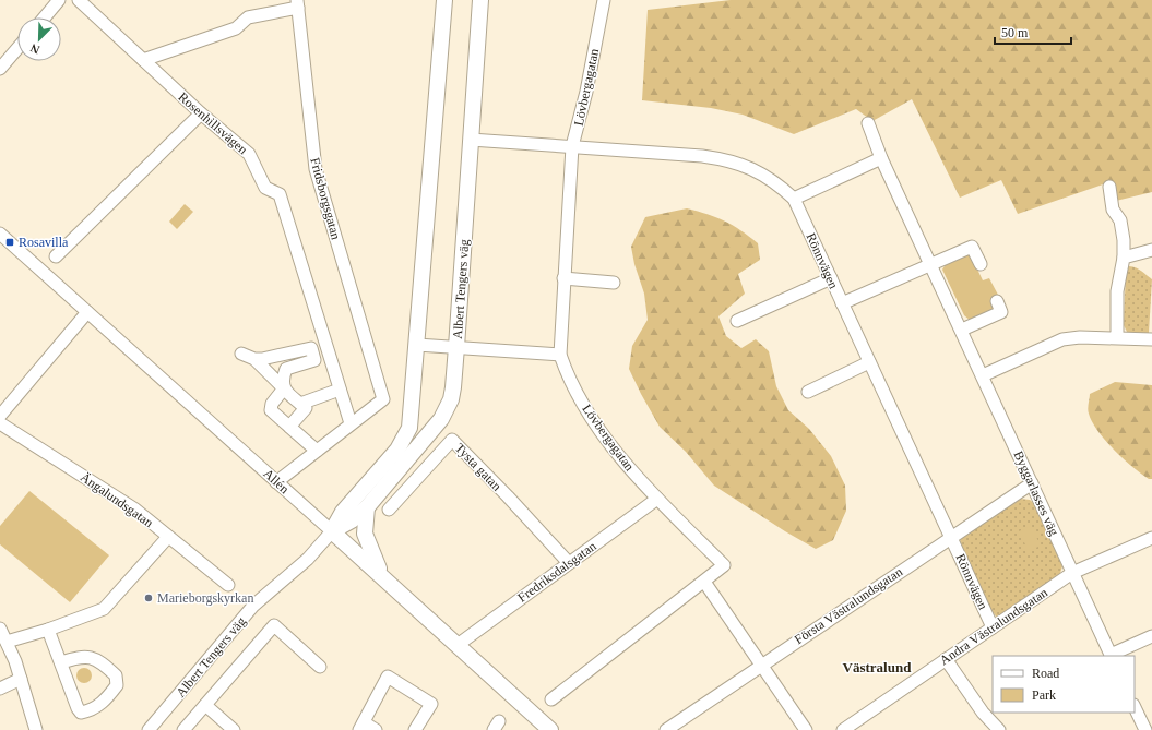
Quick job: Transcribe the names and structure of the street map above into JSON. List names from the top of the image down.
{
  "streets": {
    "main road": ["Albert Tengers väg", "Allén"],
    "street": [
      "Lövbergagatan",
      "Rosenhillsvägen",
      "Fridsborgsgatan",
      "Rönnvägen",
      "Tysta gatan",
      "Byggarlasses väg",
      "Ängalundsgatan",
      "Fredriksdalsgatan",
      "Första Västralundsgatan",
      "Andra Västralundsgatan"
    ]
  },
  "crossings": [
    ["Lövbergagatan", "Rönnvägen"],
    ["Lövbergagatan", "Fredriksdalsgatan"],
    ["Rosenhillsvägen", "Fridsborgsgatan"],
    ["Rönnvägen", "Albert Tengers väg"],
    ["Rönnvägen", "Första Västralundsgatan"],
    ["Rönnvägen", "Andra Västralundsgatan"],
    ["Albert Tengers väg", "Allén"],
    ["Tysta gatan", "Fredriksdalsgatan"],
    ["Allén", "Fredriksdalsgatan"],
    ["Byggarlasses väg", "Första Västralundsgatan"],
    ["Byggarlasses väg", "Andra Västralundsgatan"]
  ],
  "districts": ["Västralund"],
  "places": {
    "transit": ["Rosavilla"],
    "other": ["Marieborgskyrkan"]
  },
  "legend": ["Road", "Park"],
  "scale_bar": "50 m",
  "north": "bottom left"
}
